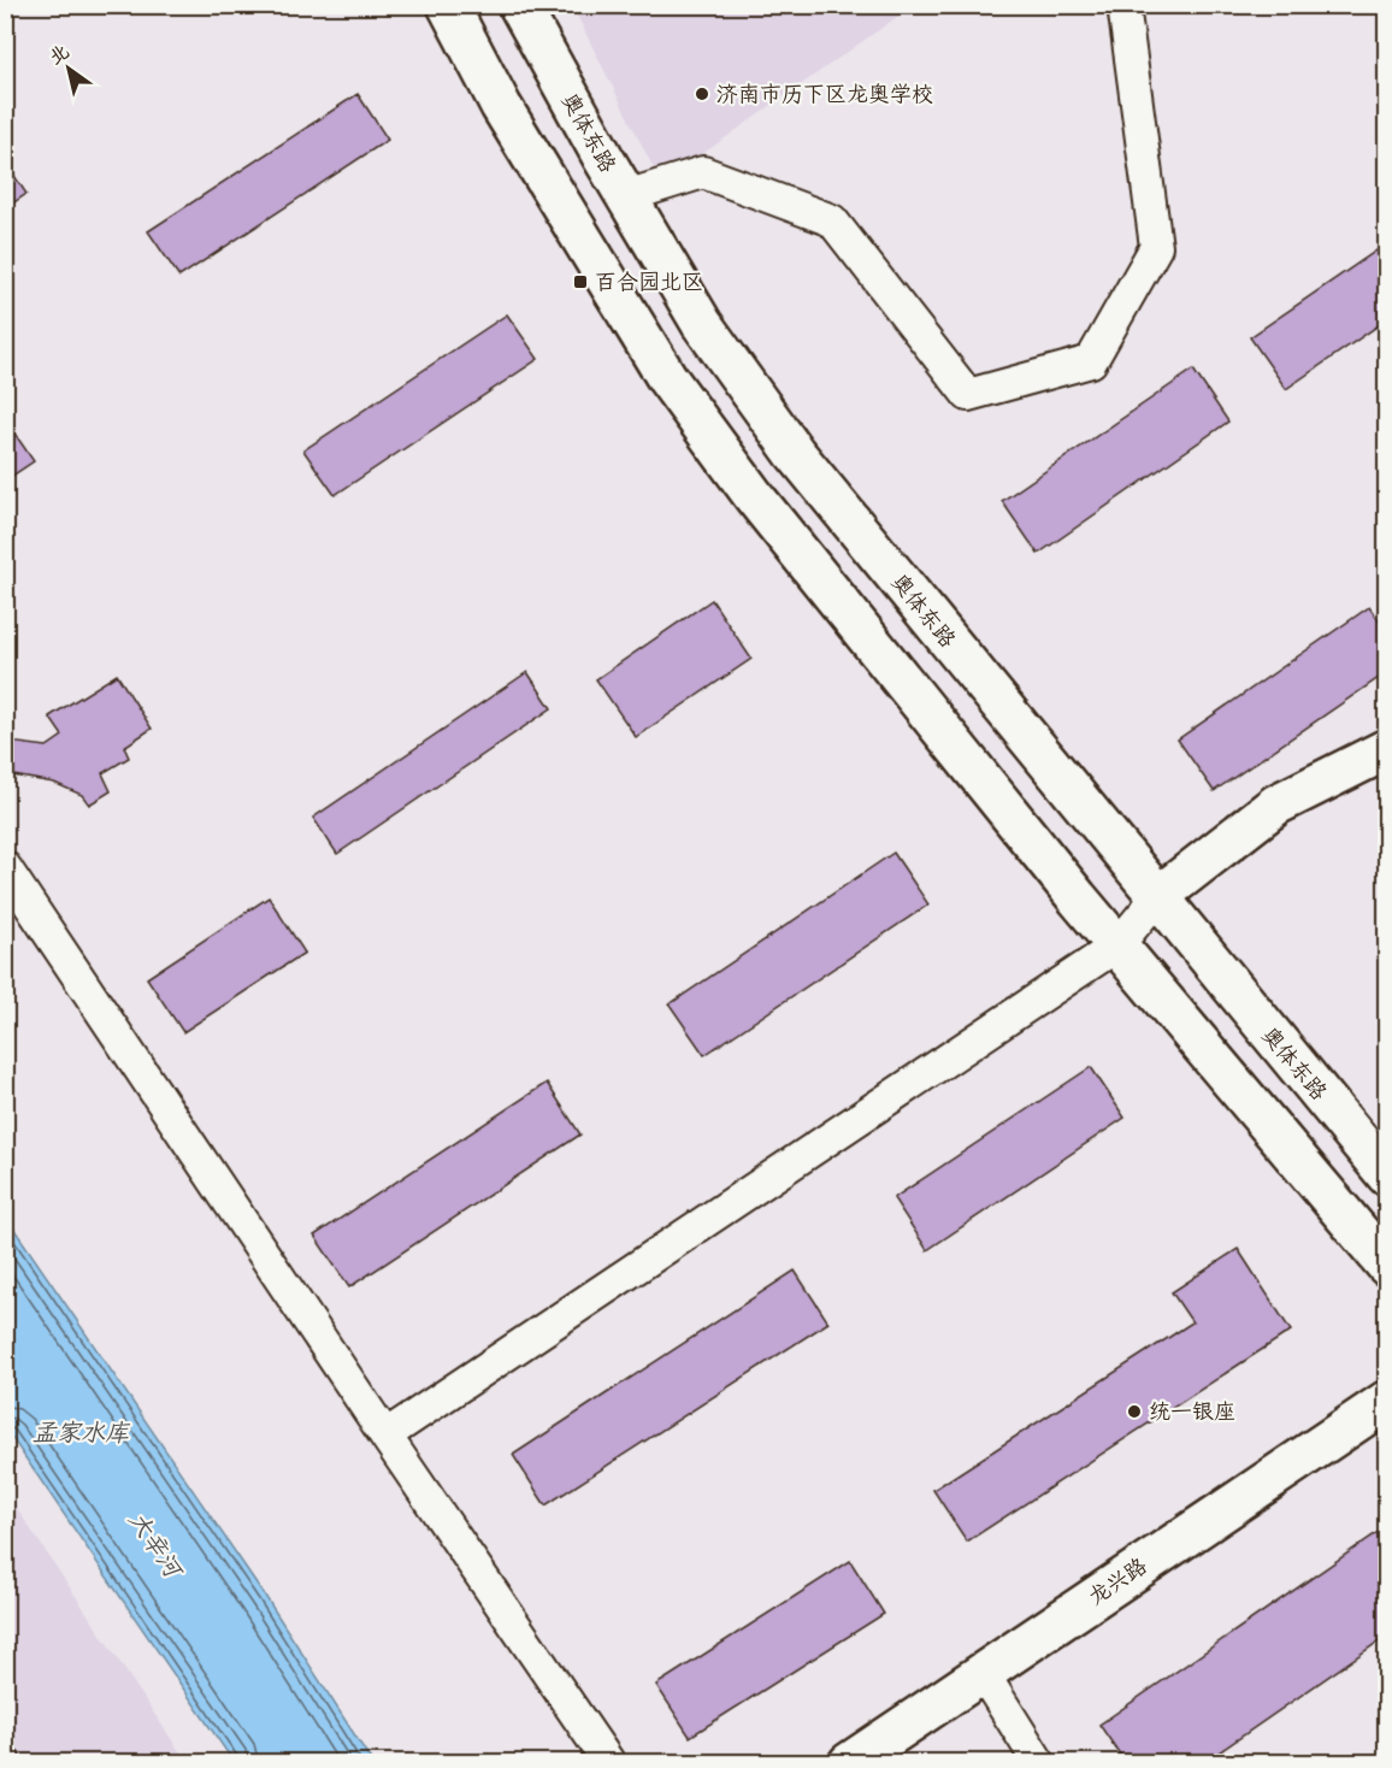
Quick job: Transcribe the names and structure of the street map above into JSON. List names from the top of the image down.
{
  "streets": {
    "main road": ["奥体东路", "龙兴路"]
  },
  "water": ["孟家水库", "大辛河"],
  "places": {
    "other": ["济南市历下区龙奥学校", "统一银座"],
    "transit": ["百合园北区"]
  },
  "north": "top left"
}
